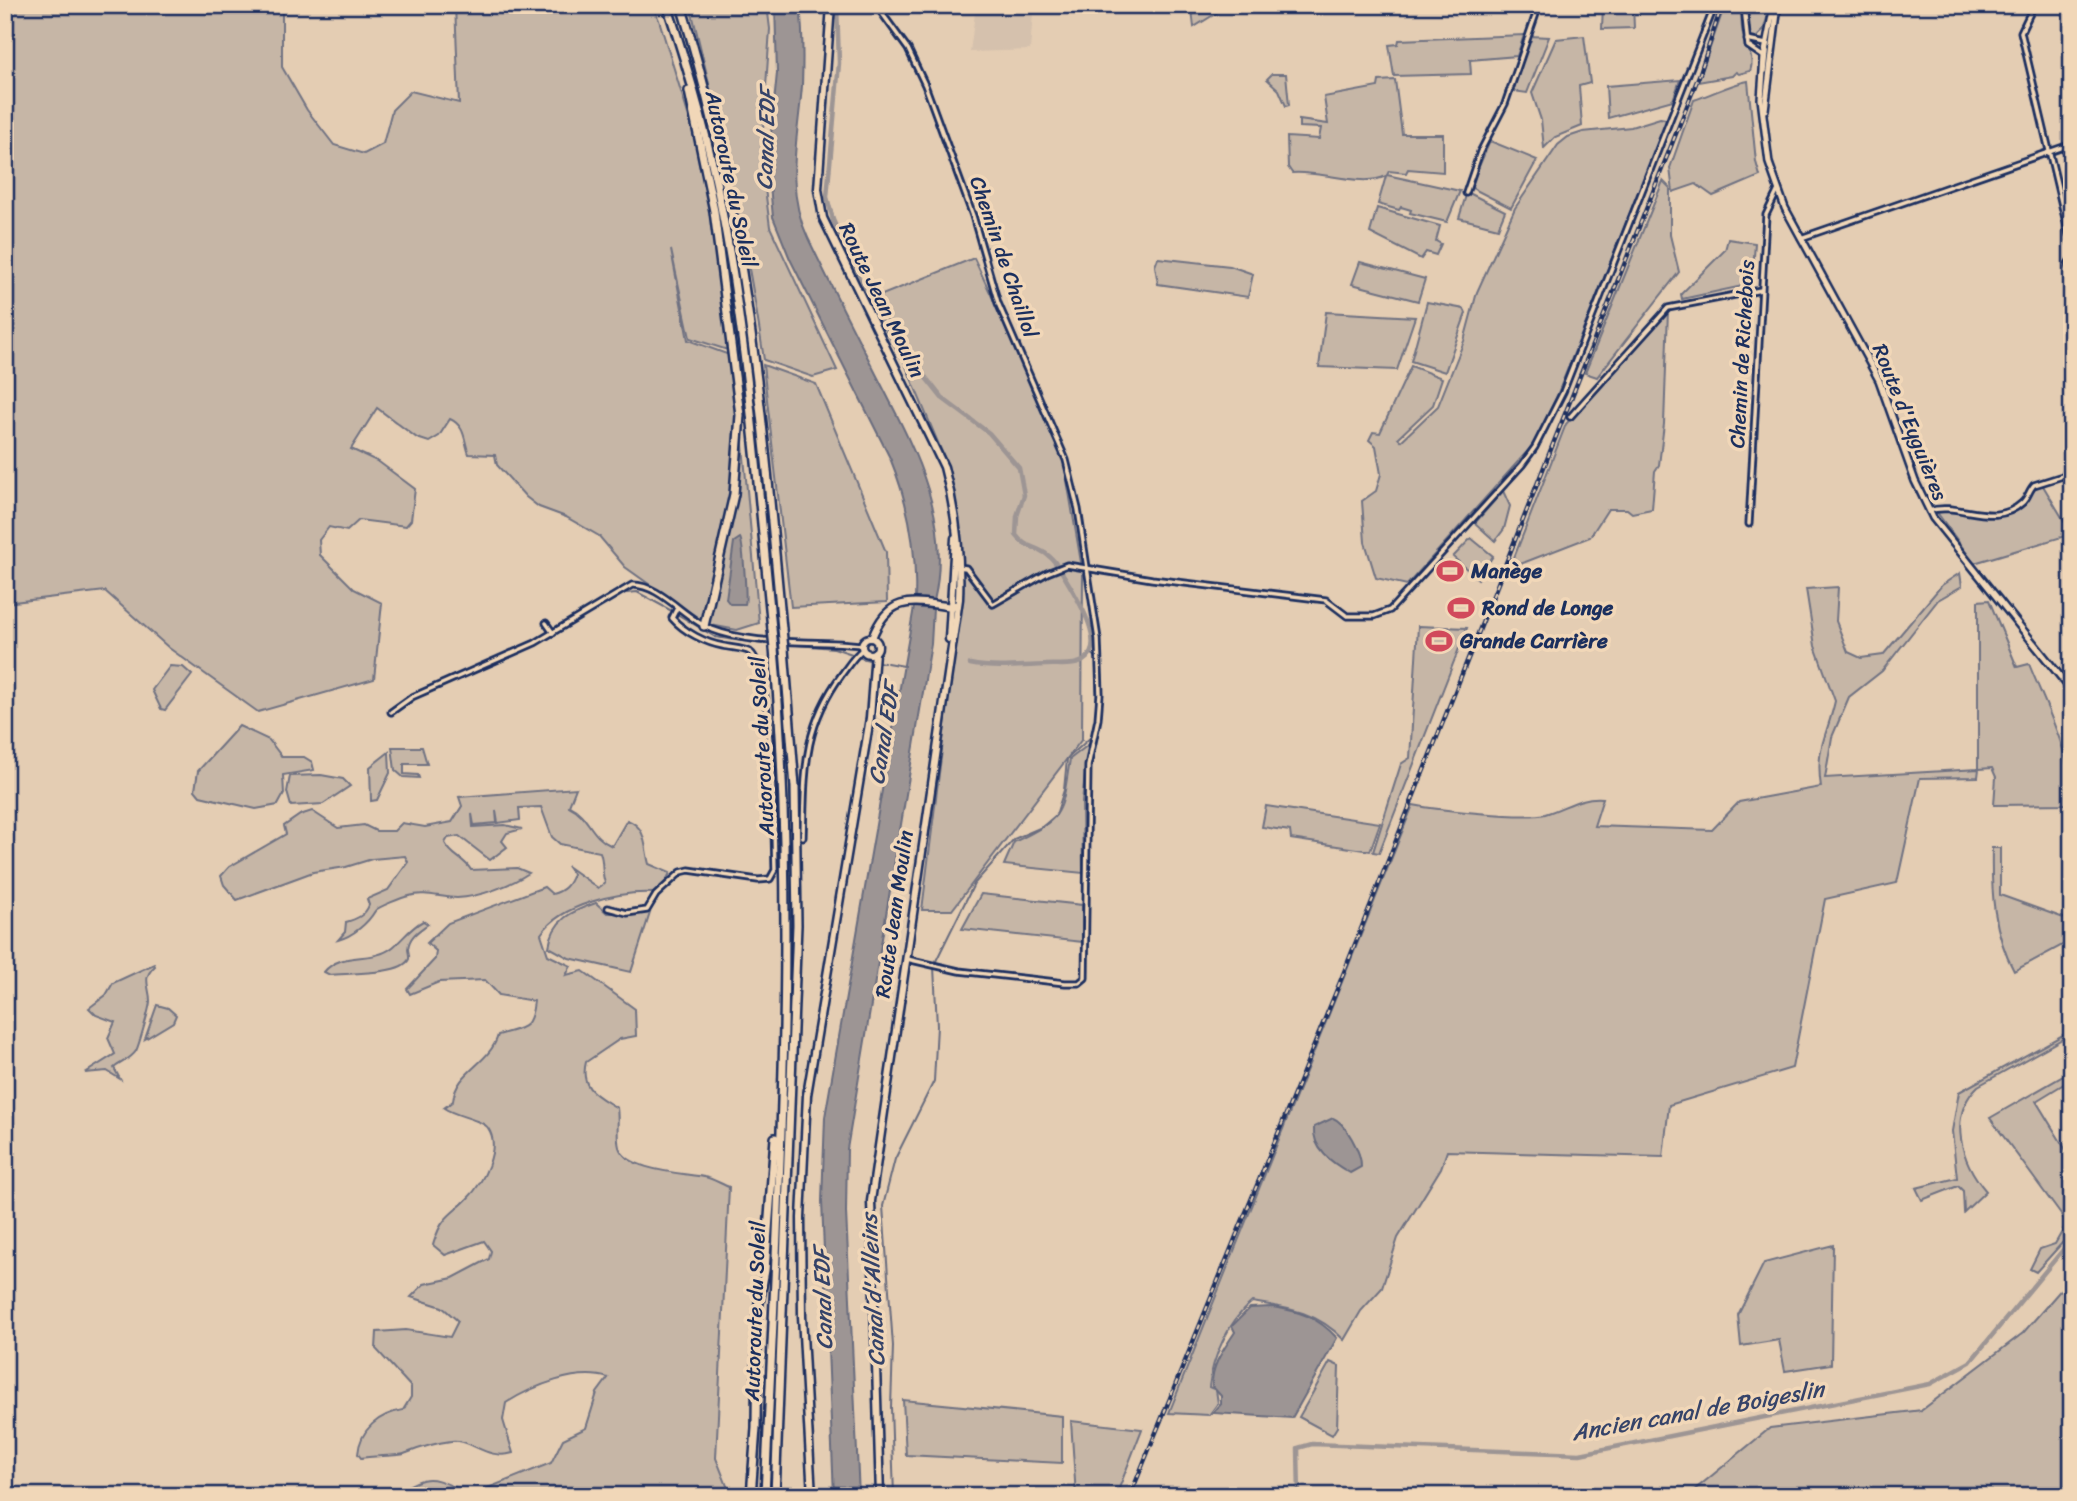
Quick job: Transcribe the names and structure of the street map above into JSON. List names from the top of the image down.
{
  "streets": {
    "highway": ["Autoroute du Soleil"],
    "main road": ["Route Jean Moulin", "Route d'Eyguières"],
    "street": ["Chemin de Chaillol", "Chemin de Richebois"]
  },
  "crossings": [
    ["Chemin de Chaillol", "Route Jean Moulin"],
    ["Chemin de Richebois", "Route d'Eyguières"]
  ],
  "water": ["Canal EDF", "Canal d'Alleins", "Ancien canal de Boigeslin"],
  "places": {
    "sports": ["Manège", "Rond de Longe", "Grande Carrière"]
  }
}
